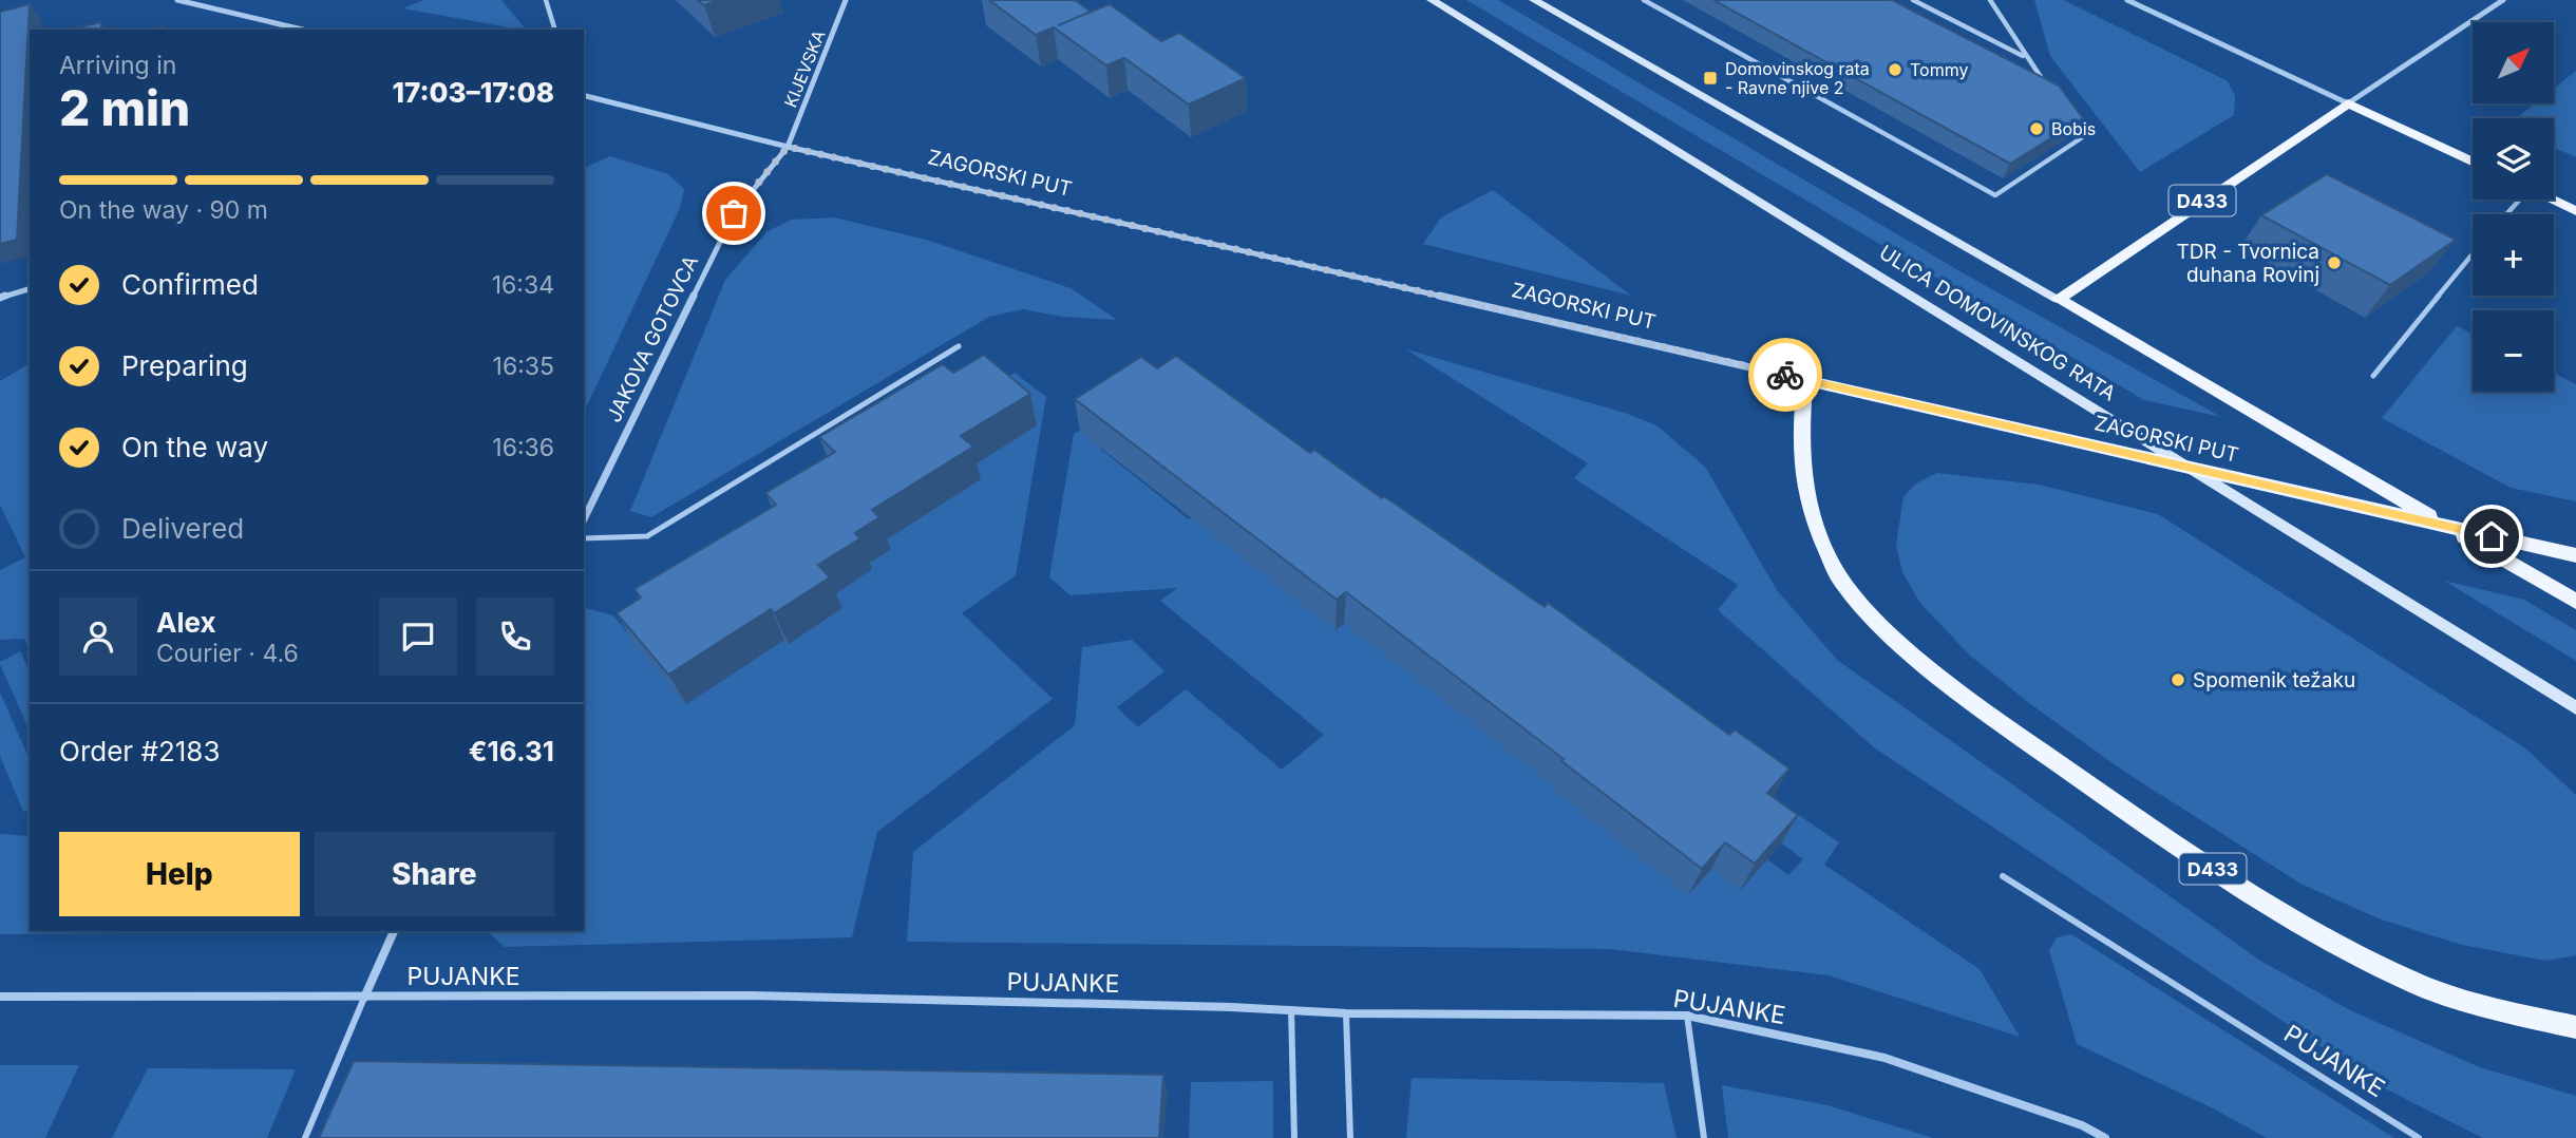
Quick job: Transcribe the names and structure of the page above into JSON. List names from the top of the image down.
{
  "streets": {
    "main road": ["ZAGORSKI PUT", "D433", "ULICA DOMOVINSKOG RATA"],
    "street": ["KIJEVSKA", "JAKOVA GOTOVCA", "PUJANKE"]
  },
  "crossings": [
    ["KIJEVSKA", "ZAGORSKI PUT"],
    ["KIJEVSKA", "JAKOVA GOTOVCA"],
    ["ZAGORSKI PUT", "D433"],
    ["ZAGORSKI PUT", "JAKOVA GOTOVCA"]
  ],
  "places": {
    "other": [
      "Tommy",
      "Bobis",
      "TDR - Tvornica duhana Rovinj",
      "Spomenik težaku"
    ],
    "transit": ["Domovinskog rata - Ravne njive 2"]
  },
  "north": "top right",
  "page": {
    "map_buttons": ["+", "−"],
    "heading": ["2 min", "Arriving in", "17:03–17:08"],
    "panel": [
      "Alex",
      "Courier · 4.6",
      "Order #2183",
      "€16.31"
    ],
    "bar": "On the way · 90 m",
    "list": [
      ["Confirmed", "16:34"],
      ["Preparing", "16:35"],
      ["On the way", "16:36"],
      "Delivered"
    ],
    "buttons": ["Help", "Share"]
  }
}
